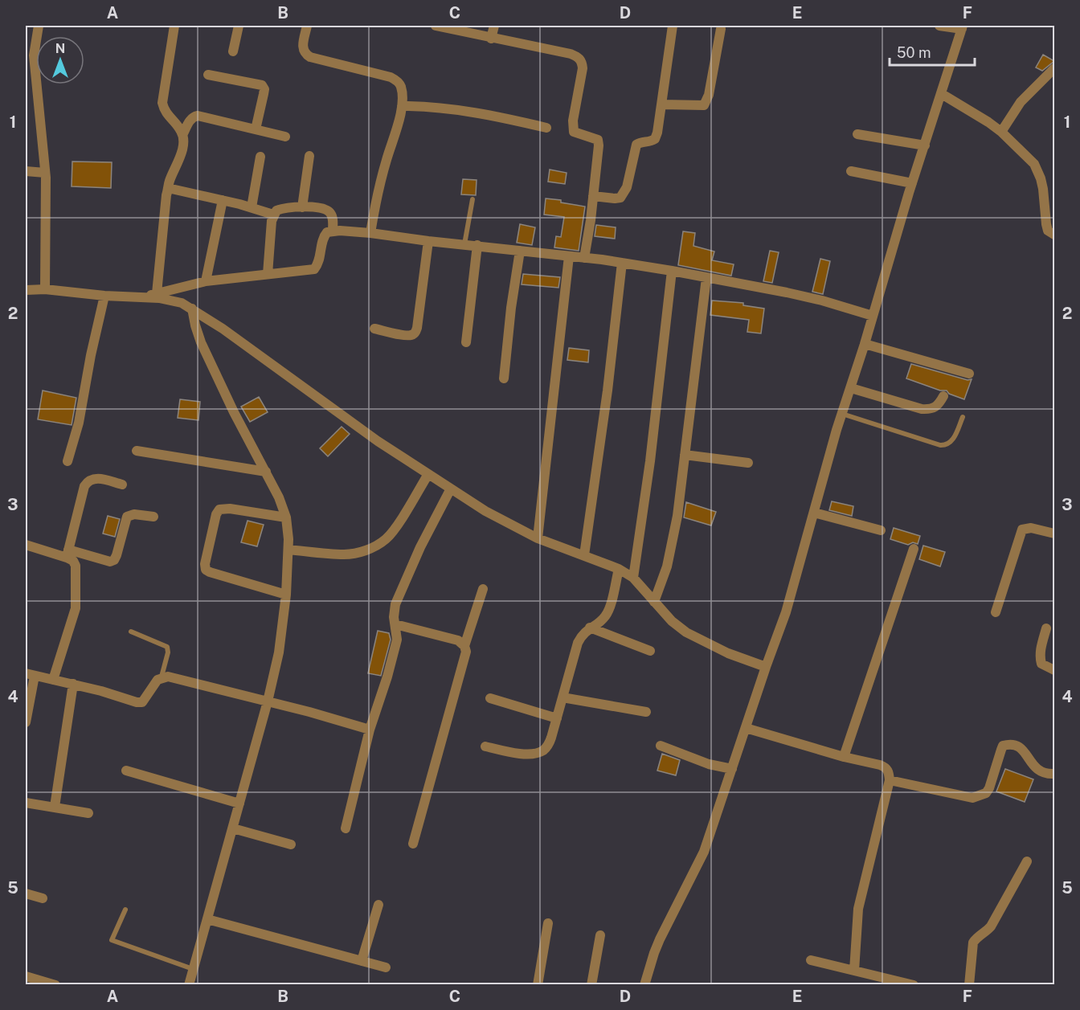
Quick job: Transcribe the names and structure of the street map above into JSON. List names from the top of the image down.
{
  "scale_bar": "50 m",
  "north": "top",
  "grid": {
    "columns": [
      "A",
      "B",
      "C",
      "D",
      "E",
      "F"
    ],
    "rows": [
      "1",
      "2",
      "3",
      "4",
      "5"
    ]
  }
}
